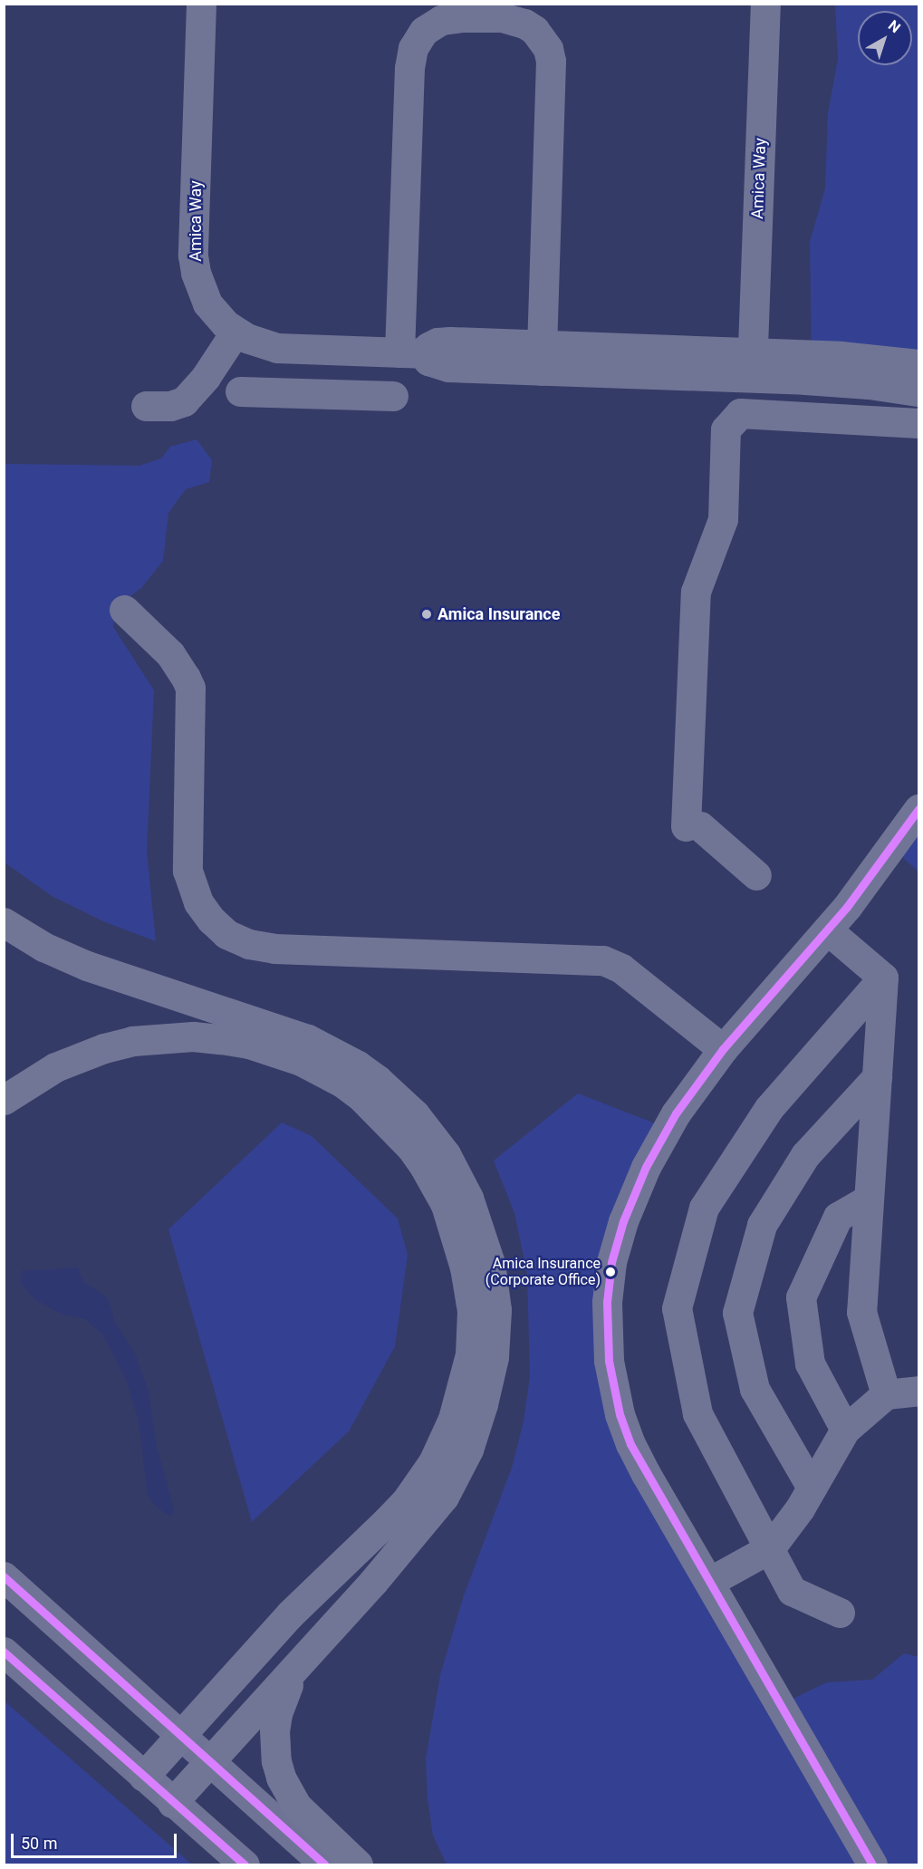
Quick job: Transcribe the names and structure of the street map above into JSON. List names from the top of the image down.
{
  "streets": {
    "street": ["Amica Way"]
  },
  "places": ["Amica Insurance", "Amica Insurance (Corporate Office)"],
  "scale_bar": "50 m",
  "north": "top right"
}
